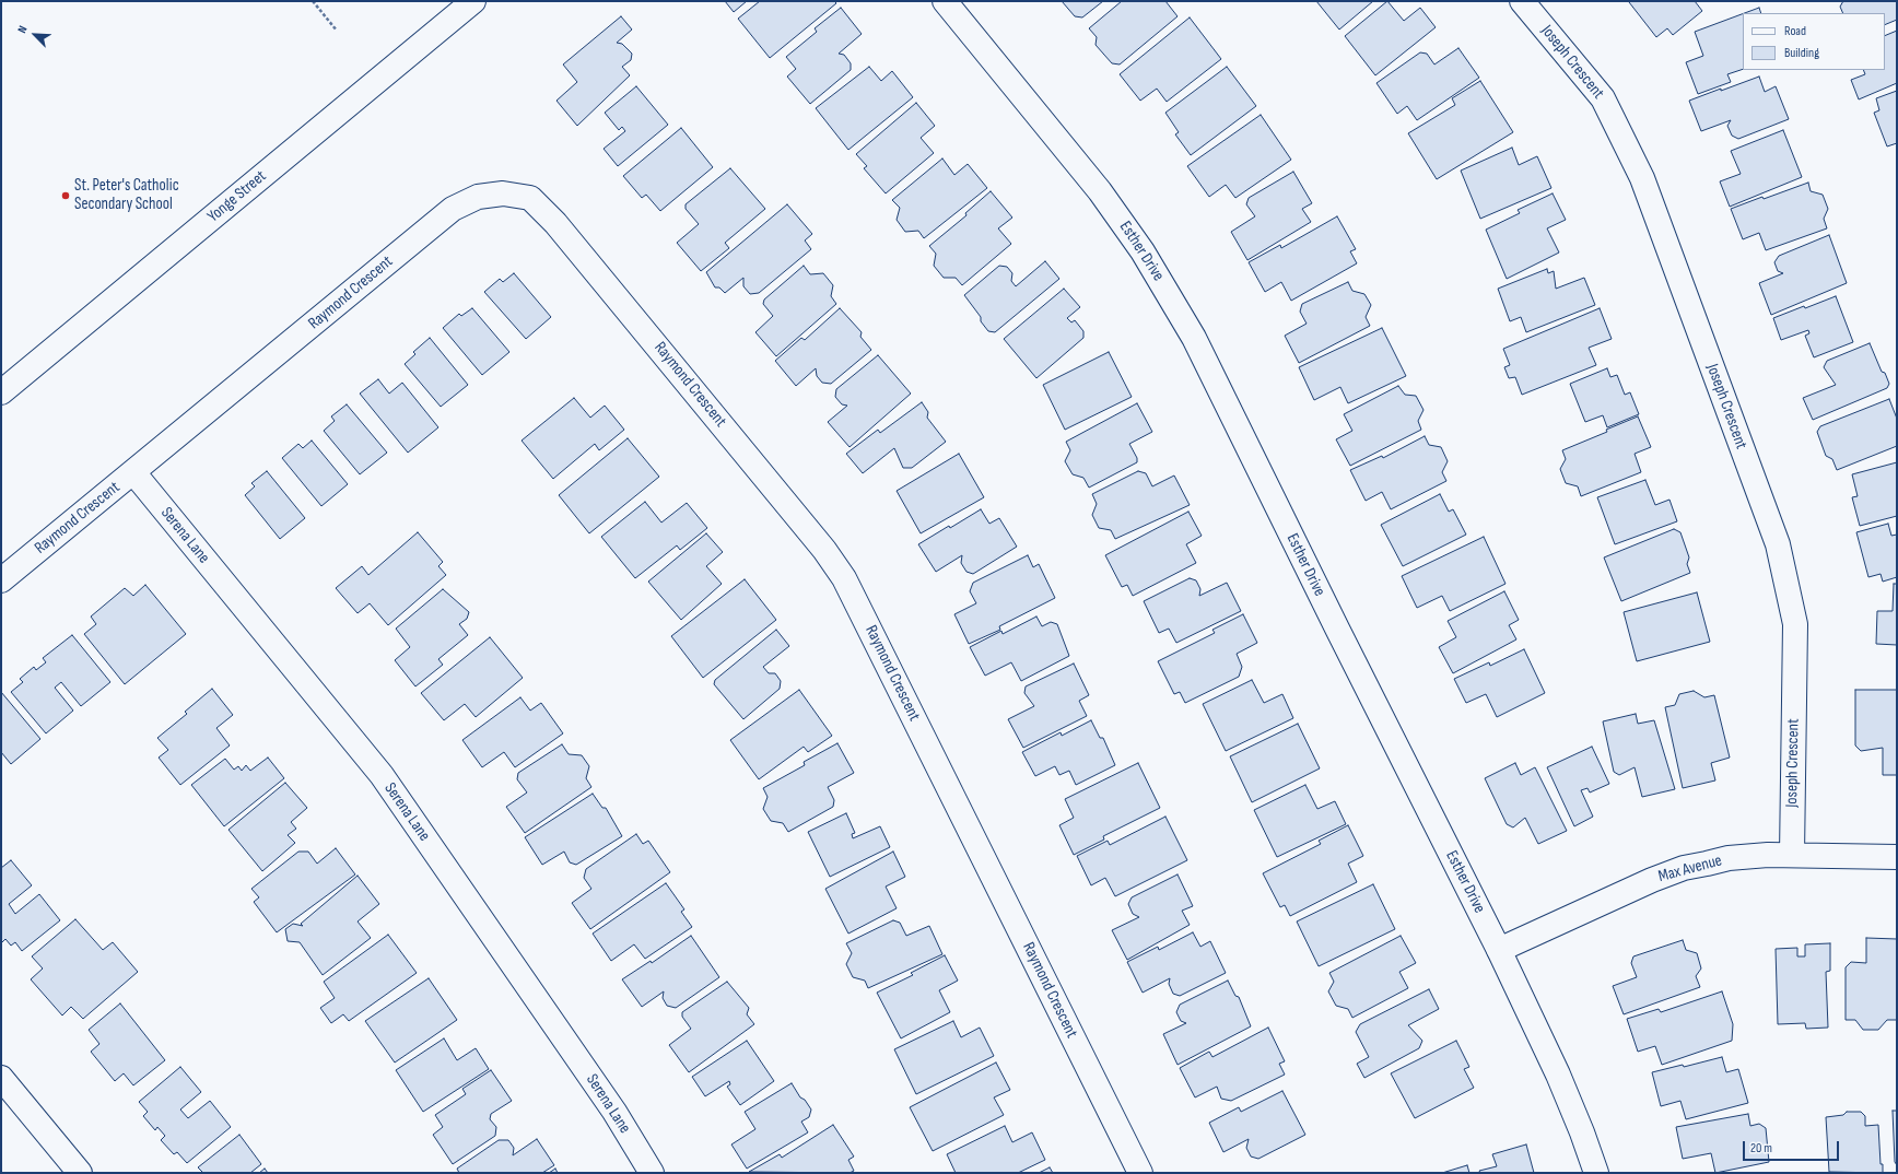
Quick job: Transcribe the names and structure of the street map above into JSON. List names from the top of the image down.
{
  "streets": {
    "street": [
      "Joseph Crescent",
      "Yonge Street",
      "Esther Drive",
      "Raymond Crescent",
      "Serena Lane",
      "Max Avenue"
    ]
  },
  "crossings": [
    ["Joseph Crescent", "Max Avenue"],
    ["Esther Drive", "Max Avenue"],
    ["Raymond Crescent", "Serena Lane"]
  ],
  "places": ["St. Peter's Catholic Secondary School"],
  "legend": ["Road", "Building"],
  "scale_bar": "20 m",
  "north": "top left"
}
